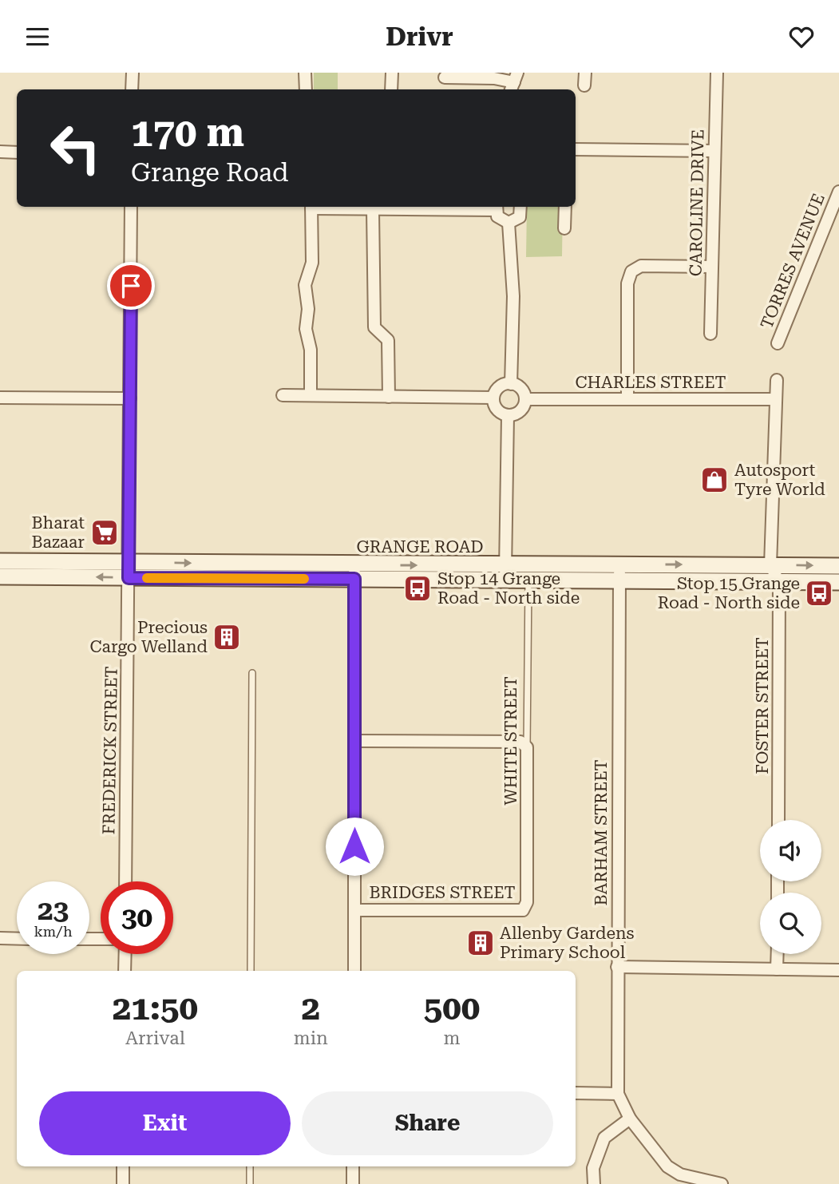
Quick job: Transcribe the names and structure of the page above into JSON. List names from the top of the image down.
{
  "streets": {
    "main road": ["GRANGE ROAD"],
    "street": [
      "CAROLINE DRIVE",
      "TORRES AVENUE",
      "CHARLES STREET",
      "FOSTER STREET",
      "WHITE STREET",
      "FREDERICK STREET",
      "BARHAM STREET",
      "BRIDGES STREET"
    ]
  },
  "crossings": [
    ["GRANGE ROAD", "FOSTER STREET"],
    ["GRANGE ROAD", "WHITE STREET"],
    ["GRANGE ROAD", "FREDERICK STREET"],
    ["GRANGE ROAD", "BARHAM STREET"],
    ["WHITE STREET", "BRIDGES STREET"]
  ],
  "places": {
    "shop": ["Autosport Tyre World"],
    "supermarket": ["Bharat Bazaar"],
    "bus stop": ["Stop 14 Grange Road - North side", "Stop 15 Grange Road - North side"],
    "building": ["Precious Cargo Welland", "Allenby Gardens Primary School"]
  },
  "page": {
    "header": "Drivr",
    "turn": ["170 m", "Grange Road"],
    "speed": "23 km/h",
    "limit": "30",
    "eta": [
      "21:50",
      "Arrival",
      "2",
      "min",
      "500",
      "m"
    ],
    "buttons": ["Exit", "Share"]
  }
}
